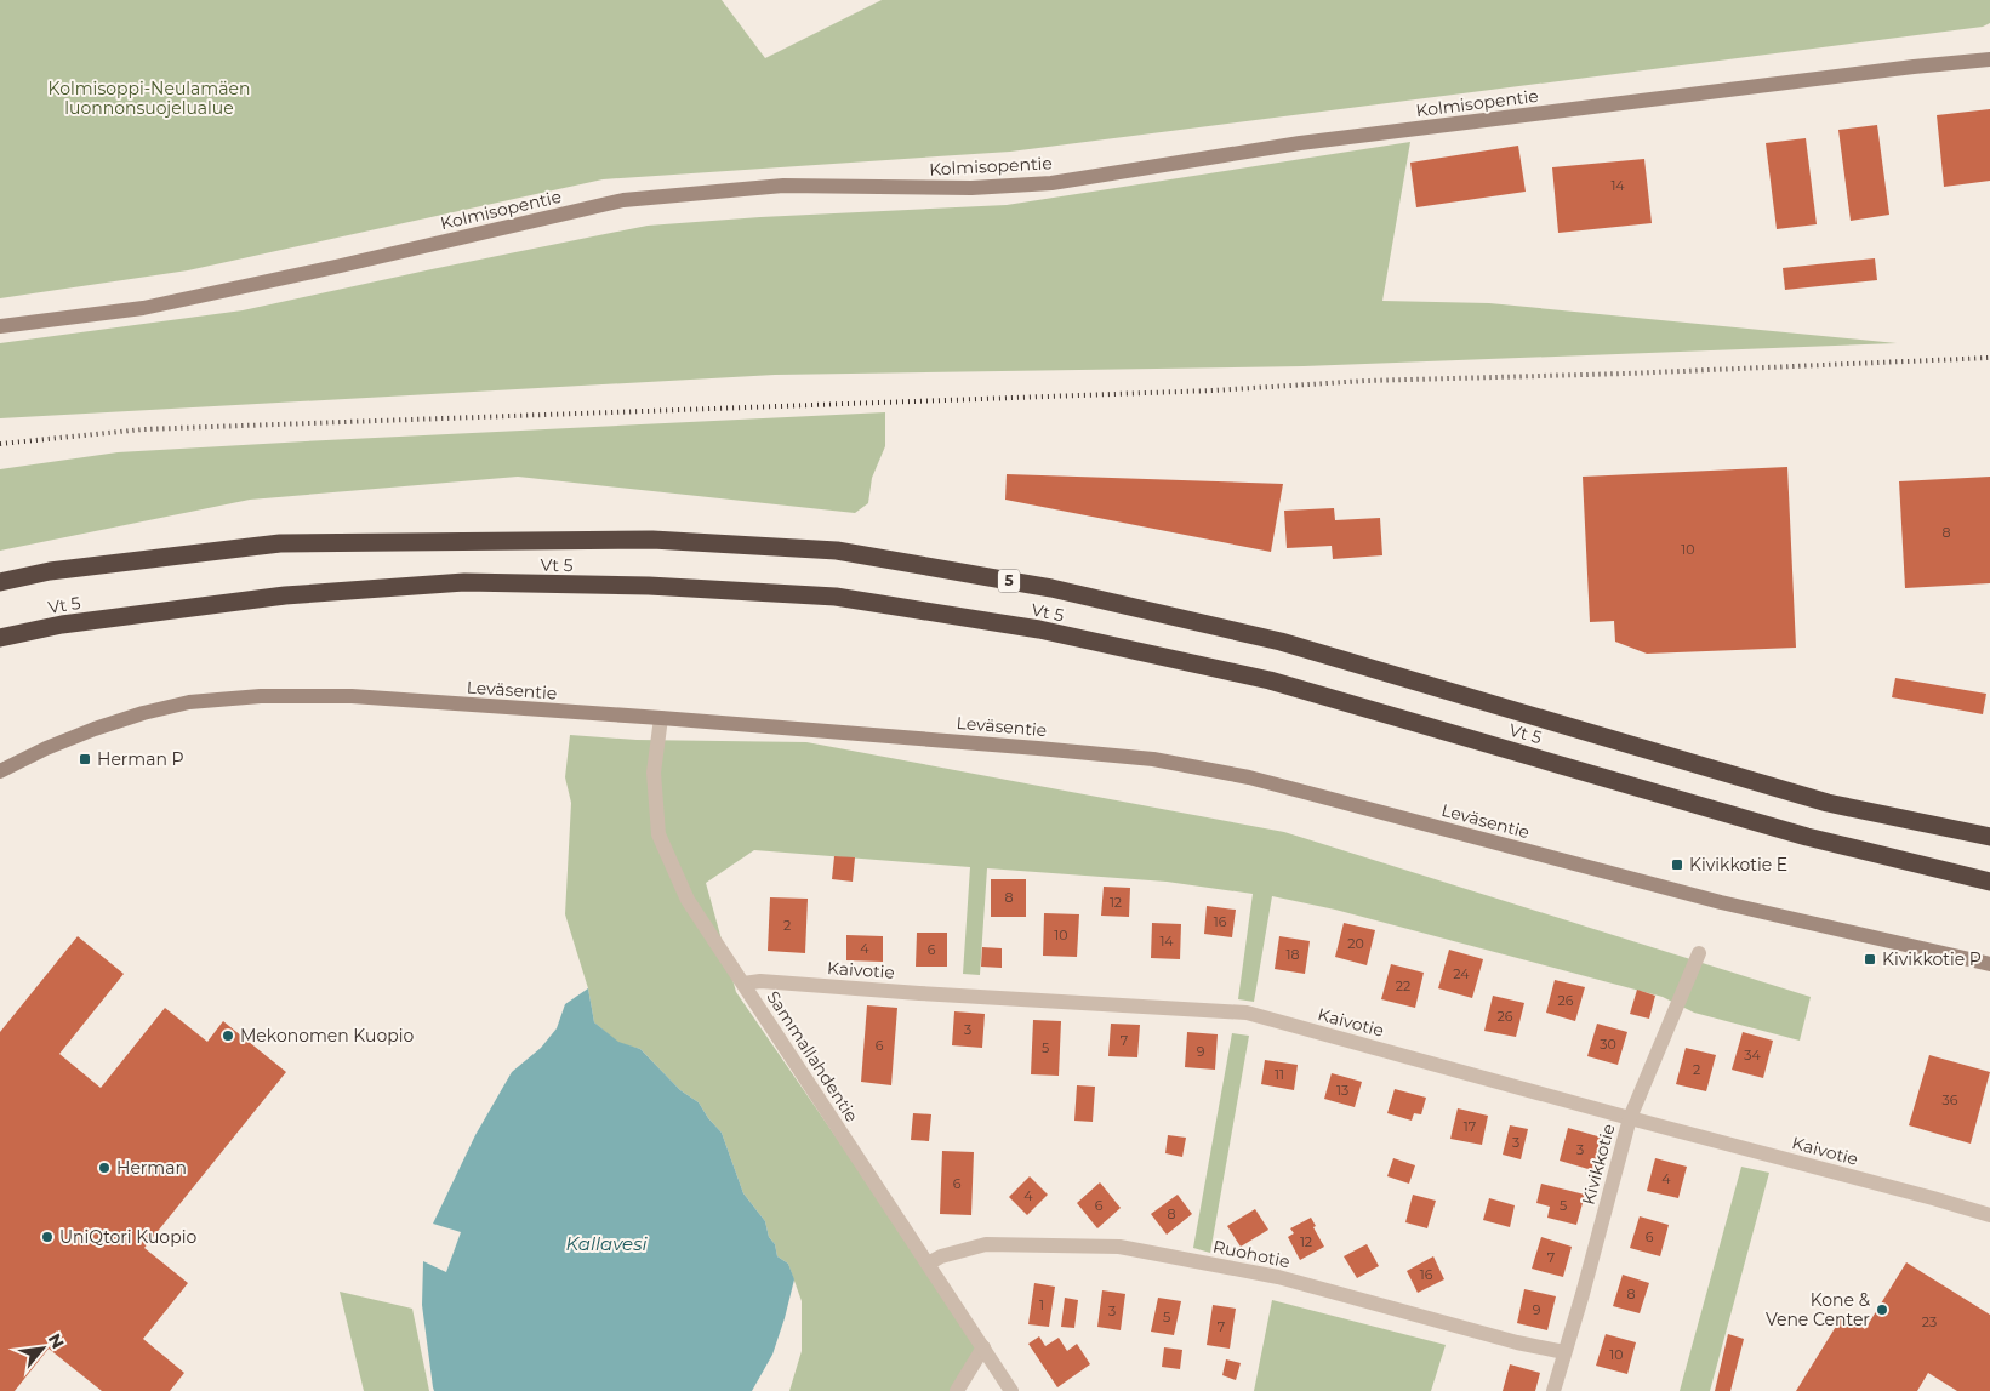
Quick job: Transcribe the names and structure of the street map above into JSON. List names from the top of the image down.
{
  "streets": {
    "highway": ["Vt 5", "5"],
    "main road": ["Kolmisopentie", "Leväsentie"],
    "street": [
      "Kaivotie",
      "Sammallahdentie",
      "Kivikkotie",
      "Ruohotie"
    ]
  },
  "crossings": [
    ["Leväsentie", "Sammallahdentie"],
    ["Kaivotie", "Sammallahdentie"],
    ["Kaivotie", "Kivikkotie"],
    ["Sammallahdentie", "Ruohotie"],
    ["Kivikkotie", "Ruohotie"]
  ],
  "water": ["Kallavesi"],
  "parks": ["Kolmisoppi-Neulamäen luonnonsuojelualue"],
  "places": {
    "transit": ["Herman P", "Kivikkotie E", "Kivikkotie P"],
    "other": [
      "Mekonomen Kuopio",
      "Herman",
      "UniQtori Kuopio",
      "Kone & Vene Center"
    ]
  },
  "house_numbers": [
    "14",
    "8",
    "10",
    "8",
    "12",
    "16",
    "2",
    "10",
    "14",
    "20",
    "4",
    "6",
    "18",
    "24",
    "22",
    "26",
    "26",
    "3",
    "7",
    "30",
    "6",
    "5",
    "9",
    "34",
    "2",
    "11",
    "13",
    "36",
    "17",
    "3",
    "3",
    "4",
    "6",
    "4",
    "6",
    "5",
    "8",
    "6",
    "12",
    "7",
    "16",
    "8",
    "1",
    "9",
    "3",
    "5",
    "23",
    "7",
    "10"
  ],
  "north": "top right"
}
